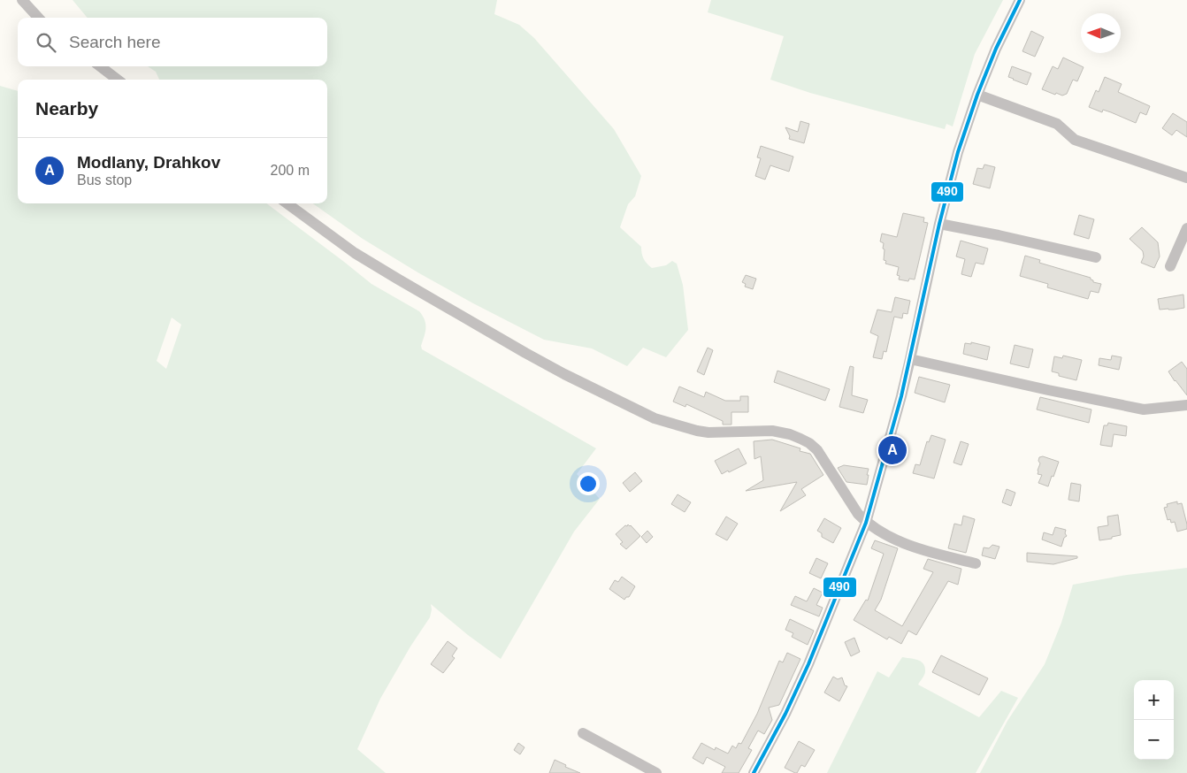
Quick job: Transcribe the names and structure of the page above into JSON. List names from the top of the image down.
{
  "lines": ["transit line 490"],
  "north": "left",
  "page": {
    "search": "Search here",
    "heading": "Nearby",
    "list": [
      {
        "mark": "A",
        "name": "Modlany, Drahkov",
        "note": "Bus stop",
        "value": "200 m"
      }
    ],
    "pins": "A",
    "map_buttons": ["+", "−"]
  }
}
